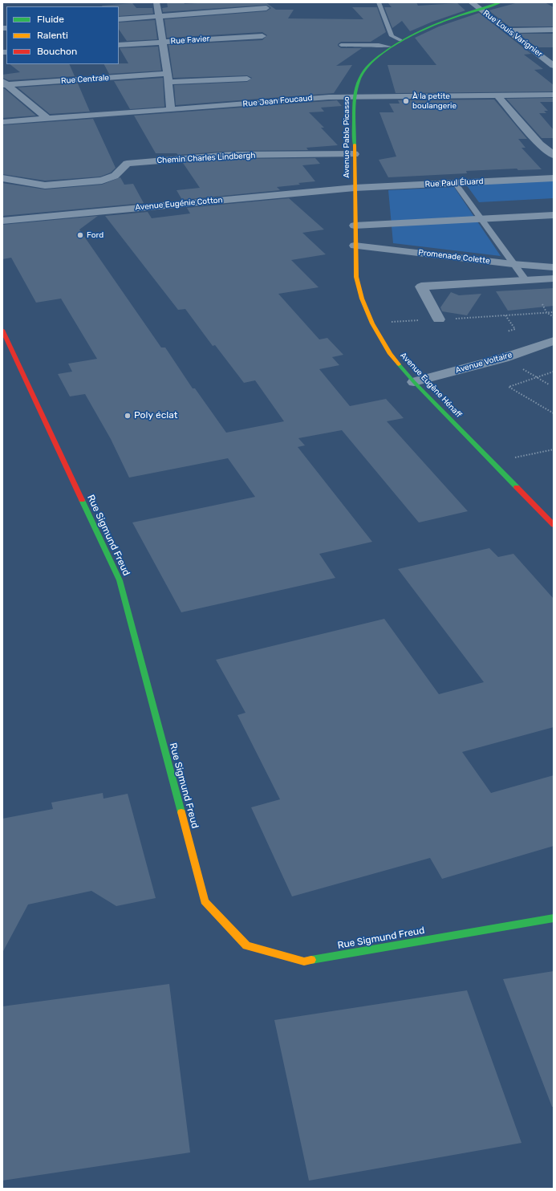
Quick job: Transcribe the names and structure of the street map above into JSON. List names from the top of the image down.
{
  "streets": {
    "main road": ["Avenue Pablo Picasso", "Avenue Eugène Hénaff", "Rue Sigmund Freud"],
    "street": [
      "Rue Louis Varignier",
      "Rue Favier",
      "Rue Centrale",
      "Rue Jean Foucaud",
      "Chemin Charles Lindbergh",
      "Rue Paul Éluard",
      "Avenue Eugénie Cotton",
      "Promenade Colette",
      "Avenue Voltaire"
    ]
  },
  "crossings": [
    ["Rue Louis Varignier", "Avenue Pablo Picasso"],
    ["Rue Jean Foucaud", "Avenue Pablo Picasso"],
    ["Avenue Pablo Picasso", "Chemin Charles Lindbergh"],
    ["Avenue Pablo Picasso", "Rue Paul Éluard"],
    ["Avenue Pablo Picasso", "Avenue Eugénie Cotton"],
    ["Avenue Pablo Picasso", "Avenue Eugène Hénaff"],
    ["Rue Paul Éluard", "Avenue Eugénie Cotton"],
    ["Rue Paul Éluard", "Avenue Eugène Hénaff"],
    ["Avenue Eugénie Cotton", "Avenue Eugène Hénaff"],
    ["Promenade Colette", "Avenue Eugène Hénaff"],
    ["Avenue Voltaire", "Avenue Eugène Hénaff"]
  ],
  "places": ["À la petite boulangerie", "Ford", "Poly éclat"],
  "legend": ["Fluide", "Ralenti", "Bouchon"]
}
